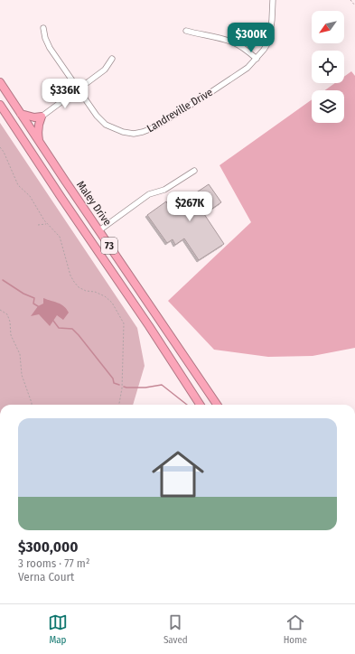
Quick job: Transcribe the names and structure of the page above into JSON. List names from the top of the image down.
{
  "streets": {
    "highway": ["Maley Drive", "73"],
    "street": ["Landreville Drive"]
  },
  "north": "bottom left",
  "page": {
    "price": ["$300K", "$336K", "$267K"],
    "list": [
      {
        "name": "$300,000",
        "note": "3 rooms · 77 m² · Verna Court"
      }
    ],
    "tabs": ["Map", "Saved", "Home"]
  }
}
